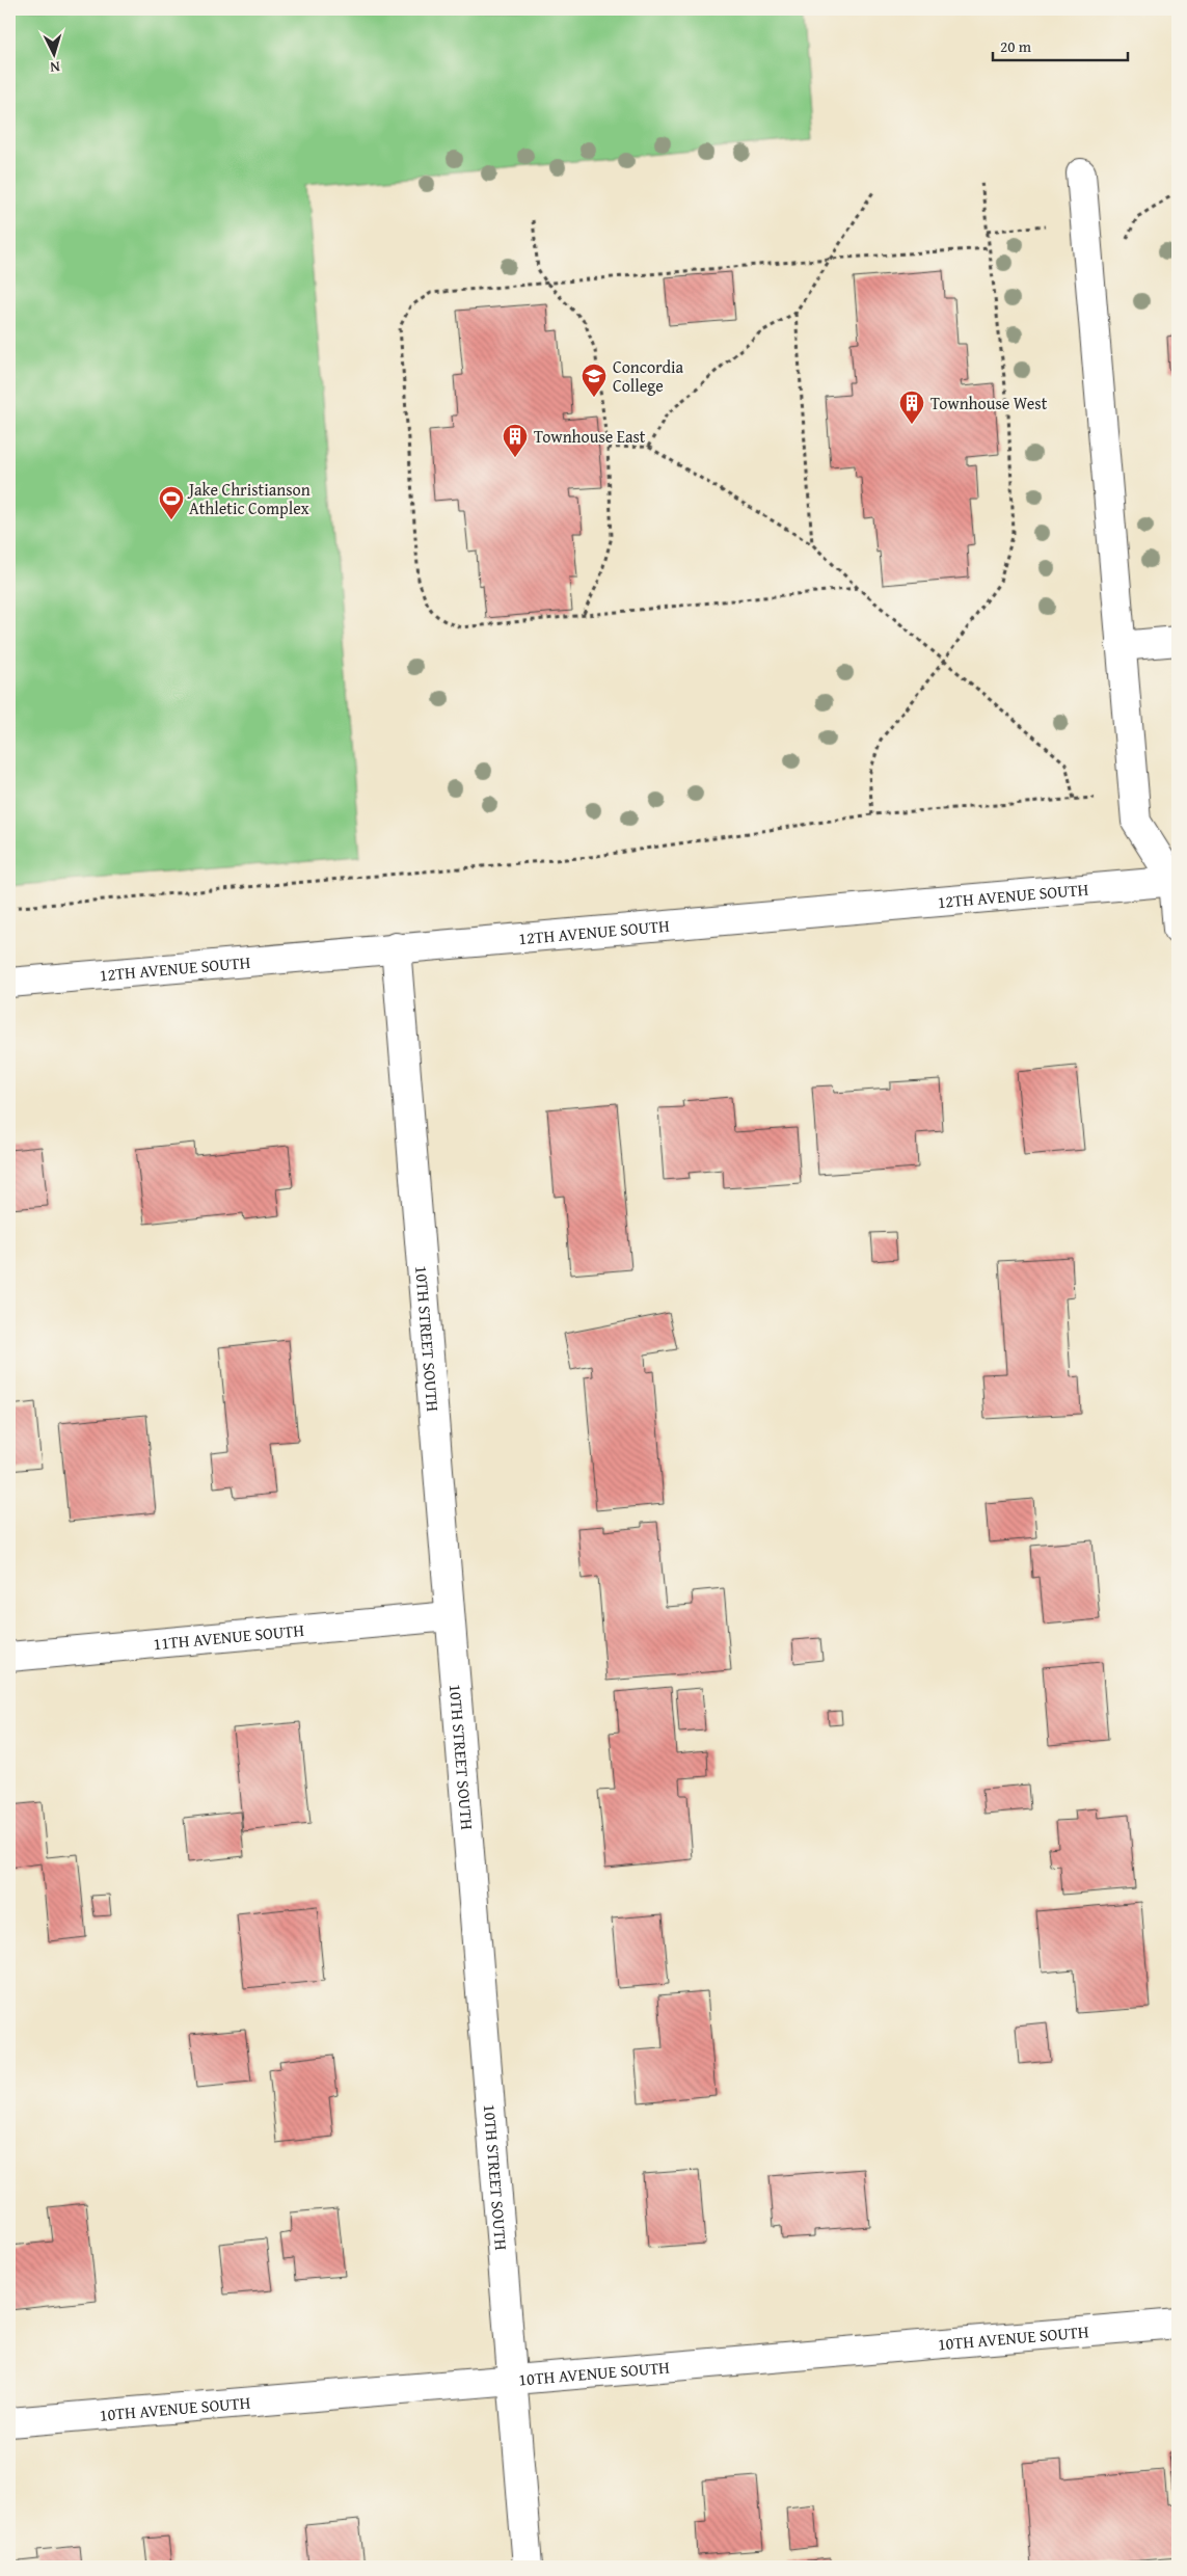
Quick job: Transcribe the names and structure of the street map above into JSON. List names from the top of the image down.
{
  "streets": {
    "street": [
      "12TH AVENUE SOUTH",
      "10TH STREET SOUTH",
      "11TH AVENUE SOUTH",
      "10TH AVENUE SOUTH"
    ]
  },
  "crossings": [
    ["12TH AVENUE SOUTH", "10TH STREET SOUTH"],
    ["10TH STREET SOUTH", "11TH AVENUE SOUTH"],
    ["10TH STREET SOUTH", "10TH AVENUE SOUTH"]
  ],
  "places": {
    "school or university": ["Concordia College"],
    "building": ["Townhouse West", "Townhouse East"],
    "sports": ["Jake Christianson Athletic Complex"]
  },
  "scale_bar": "20 m",
  "north": "bottom"
}
